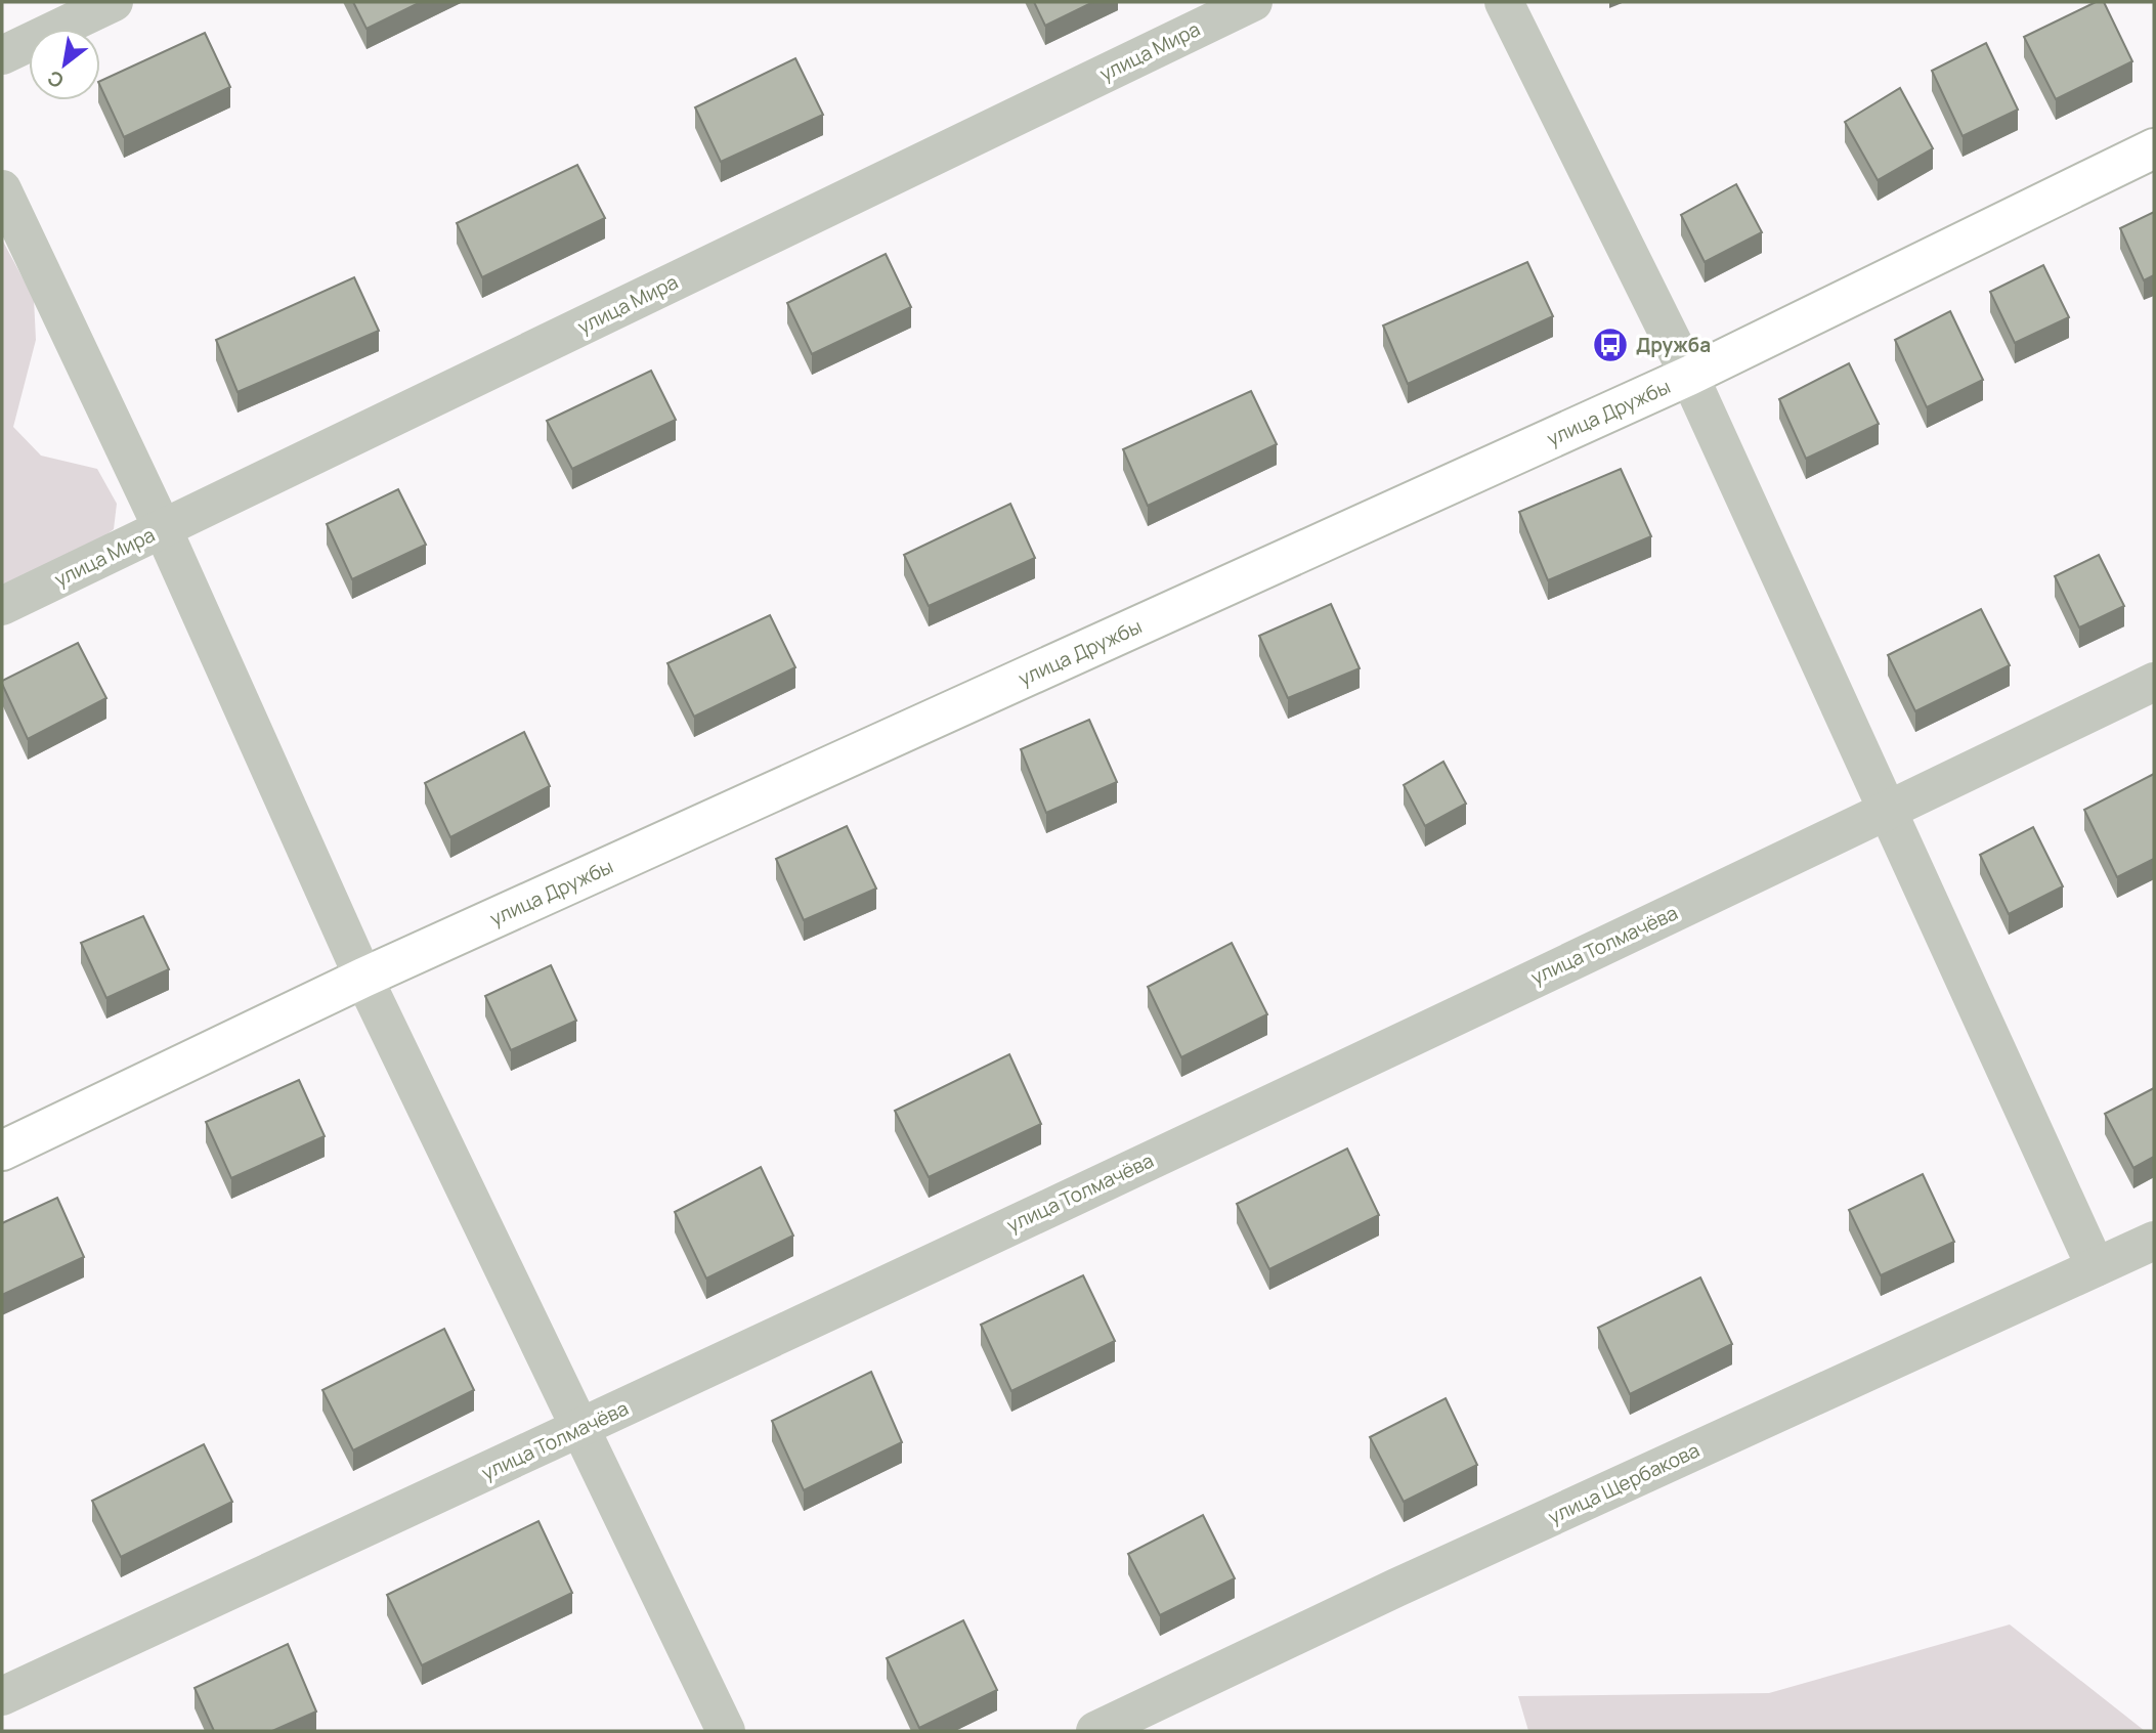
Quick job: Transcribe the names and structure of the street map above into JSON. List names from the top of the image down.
{
  "streets": {
    "street": [
      "улица Мира",
      "улица Дружбы",
      "улица Толмачёва",
      "улица Щербакова"
    ]
  },
  "places": {
    "bus stop": ["Дружба"]
  },
  "north": "bottom left"
}
